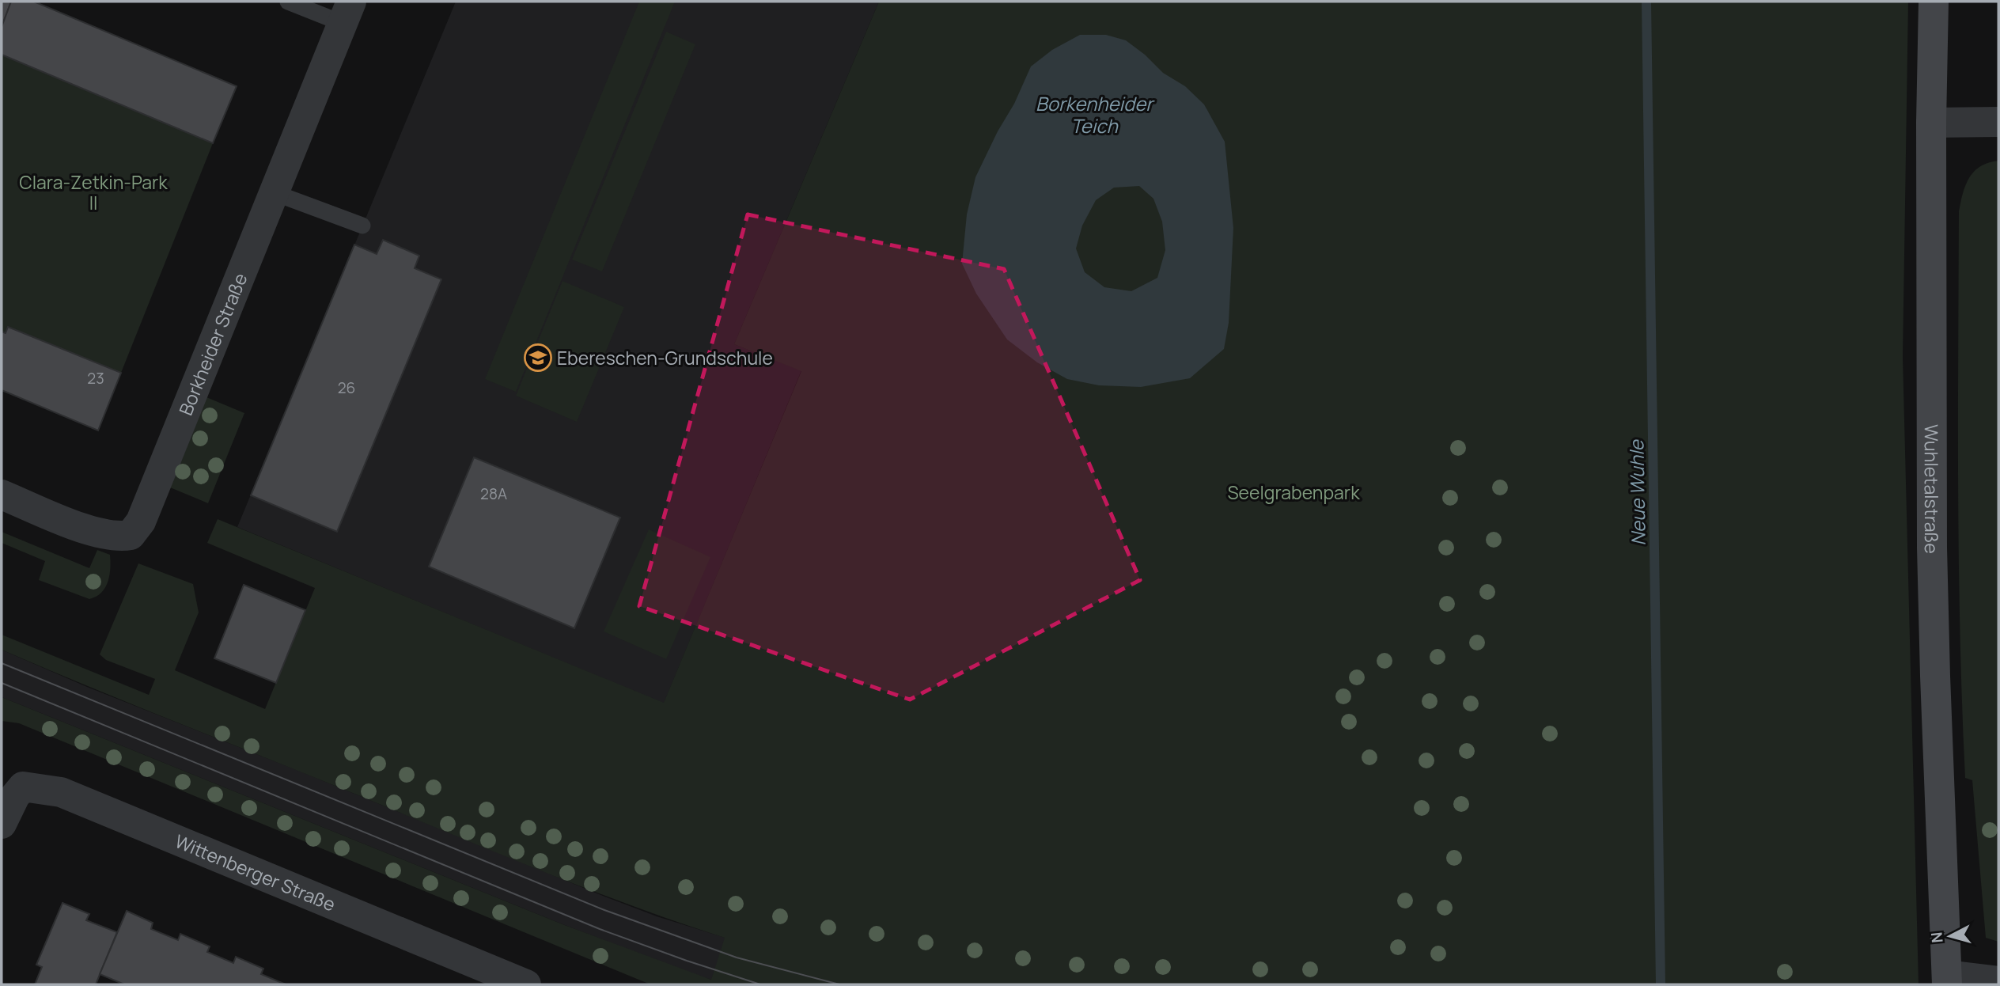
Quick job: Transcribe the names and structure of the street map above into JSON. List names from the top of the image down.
{
  "streets": {
    "main road": ["Wuhletalstraße"],
    "street": ["Borkheider Straße", "Wittenberger Straße"]
  },
  "water": ["Borkenheider Teich", "Neue Wuhle"],
  "parks": ["Clara-Zetkin-Park II", "Seelgrabenpark"],
  "places": {
    "school or university": ["Ebereschen-Grundschule"]
  },
  "house_numbers": ["23", "26", "28A"],
  "north": "left"
}
